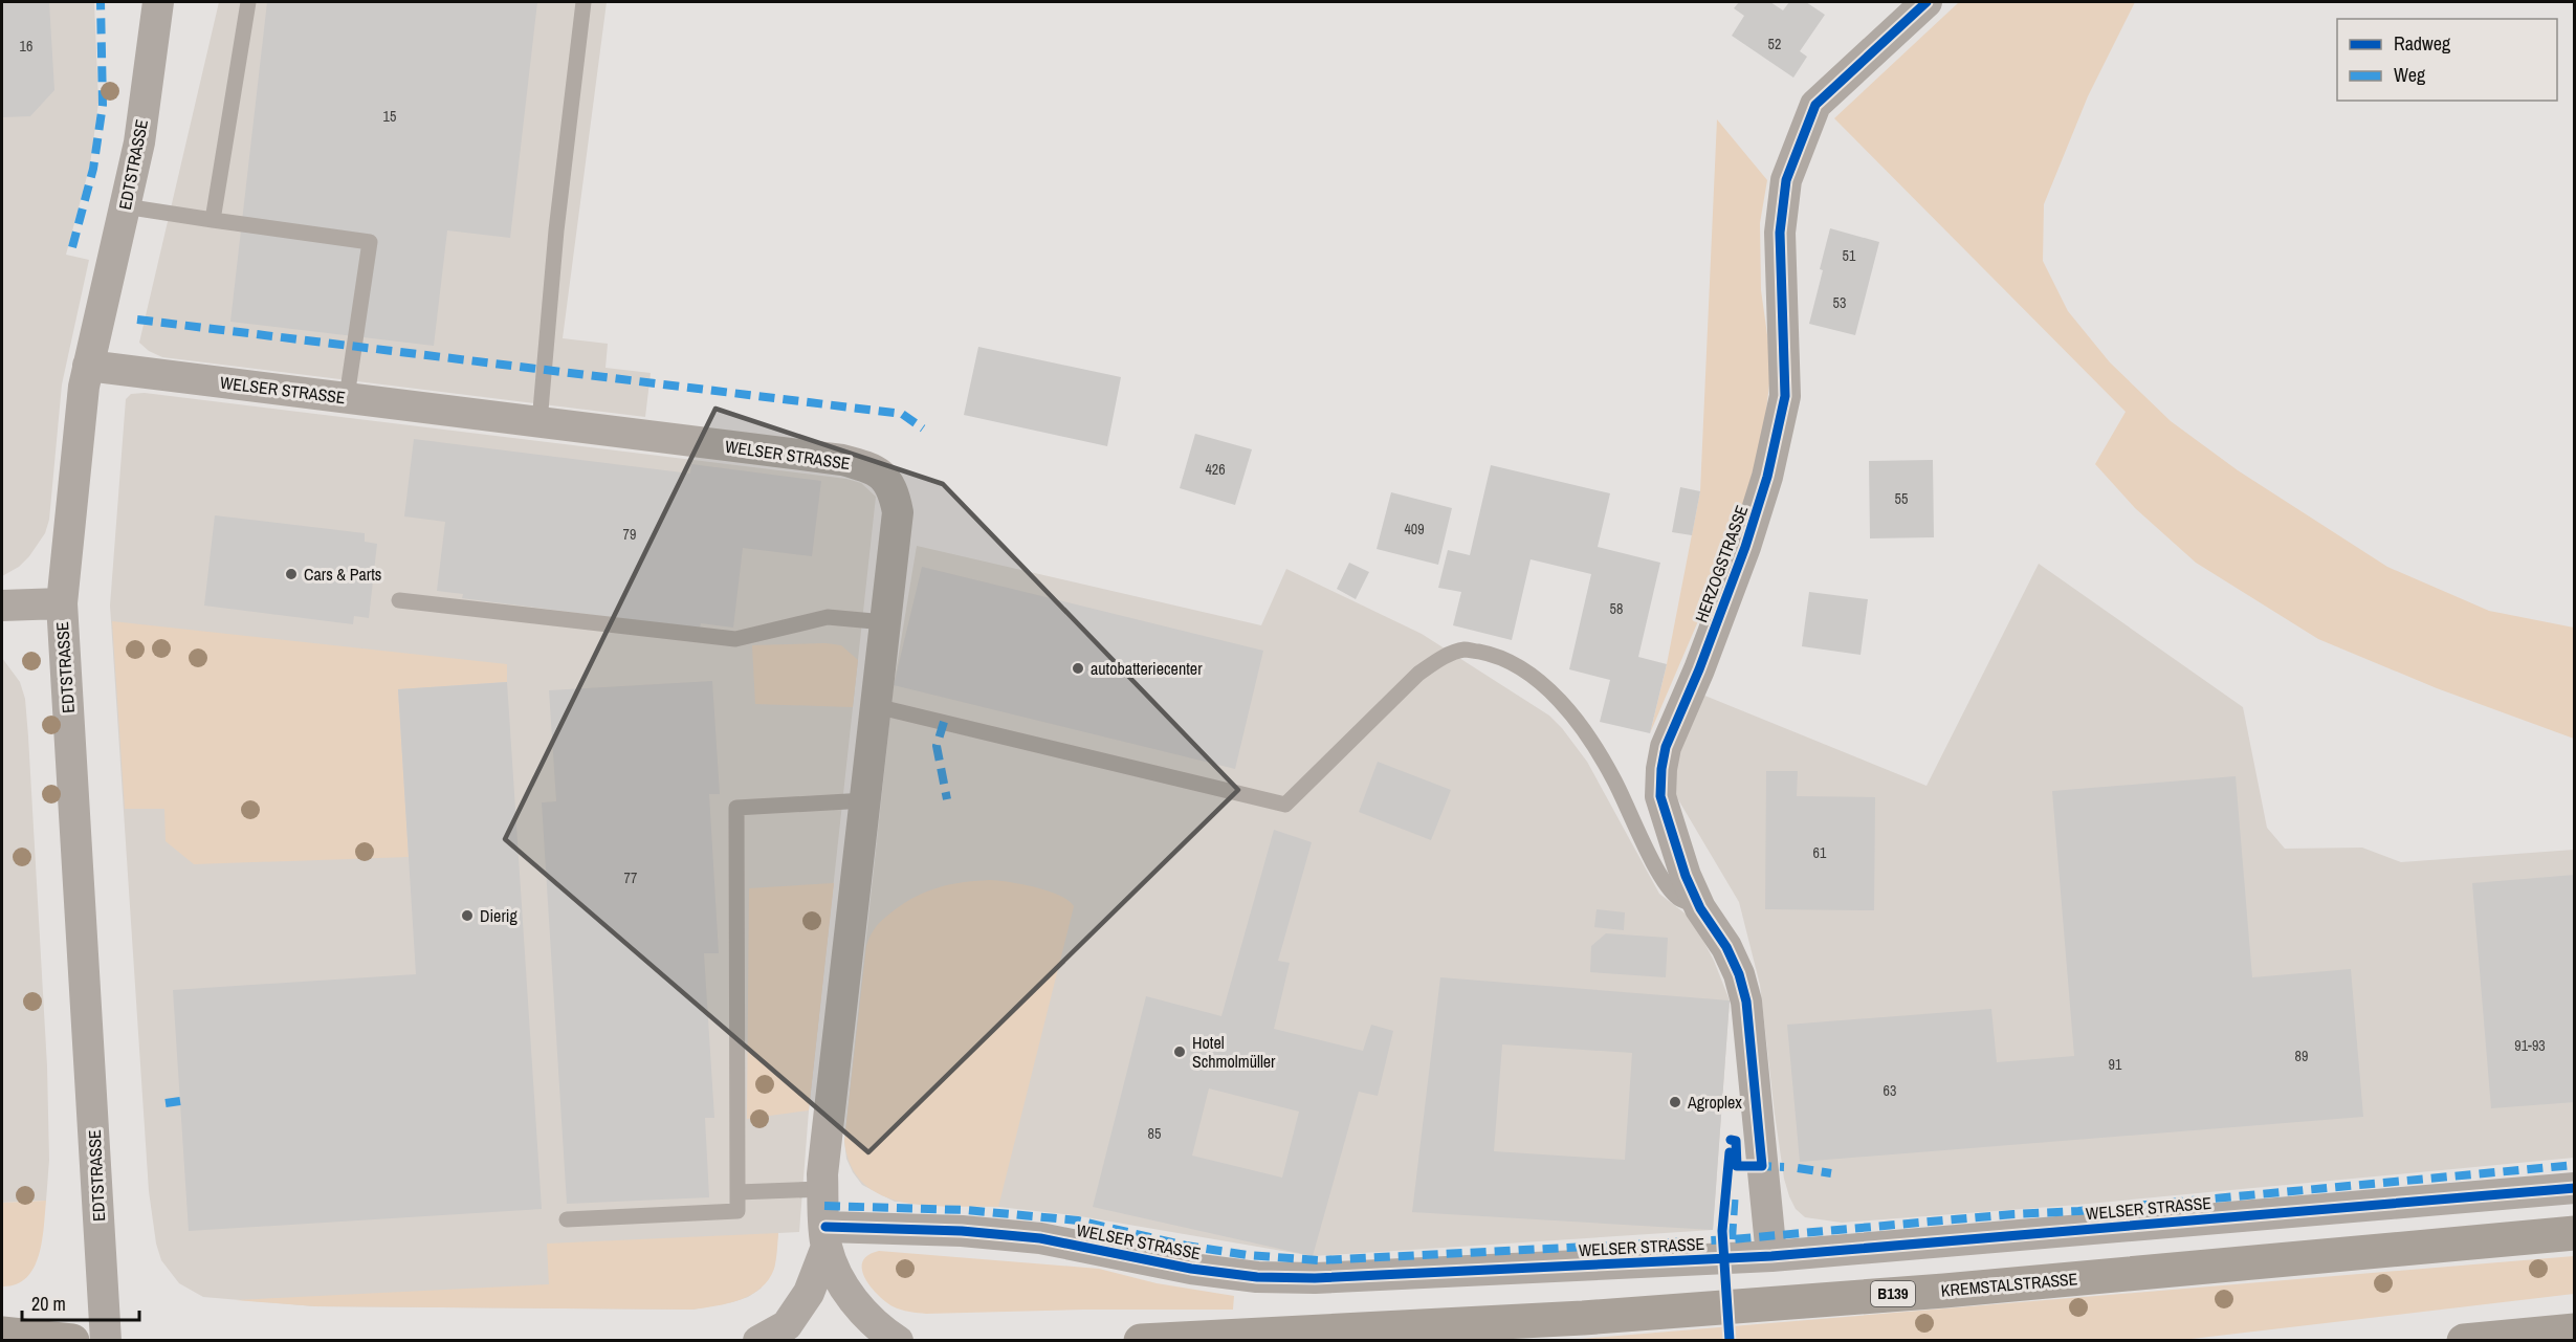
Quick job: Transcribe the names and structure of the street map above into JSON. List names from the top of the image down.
{
  "streets": {
    "main road": ["KREMSTALSTRASSE", "B139"],
    "street": ["EDTSTRASSE", "WELSER STRASSE", "HERZOGSTRASSE"]
  },
  "crossings": [
    ["EDTSTRASSE", "WELSER STRASSE"],
    ["WELSER STRASSE", "HERZOGSTRASSE"]
  ],
  "places": [
    "Cars & Parts",
    "autobatteriecenter",
    "Dierig",
    "Hotel Schmolmüller",
    "Agroplex"
  ],
  "house_numbers": [
    "52",
    "16",
    "15",
    "51",
    "53",
    "426",
    "55",
    "409",
    "79",
    "58",
    "61",
    "77",
    "91-93",
    "89",
    "91",
    "63",
    "85"
  ],
  "legend": ["Radweg", "Weg"],
  "scale_bar": "20 m"
}
